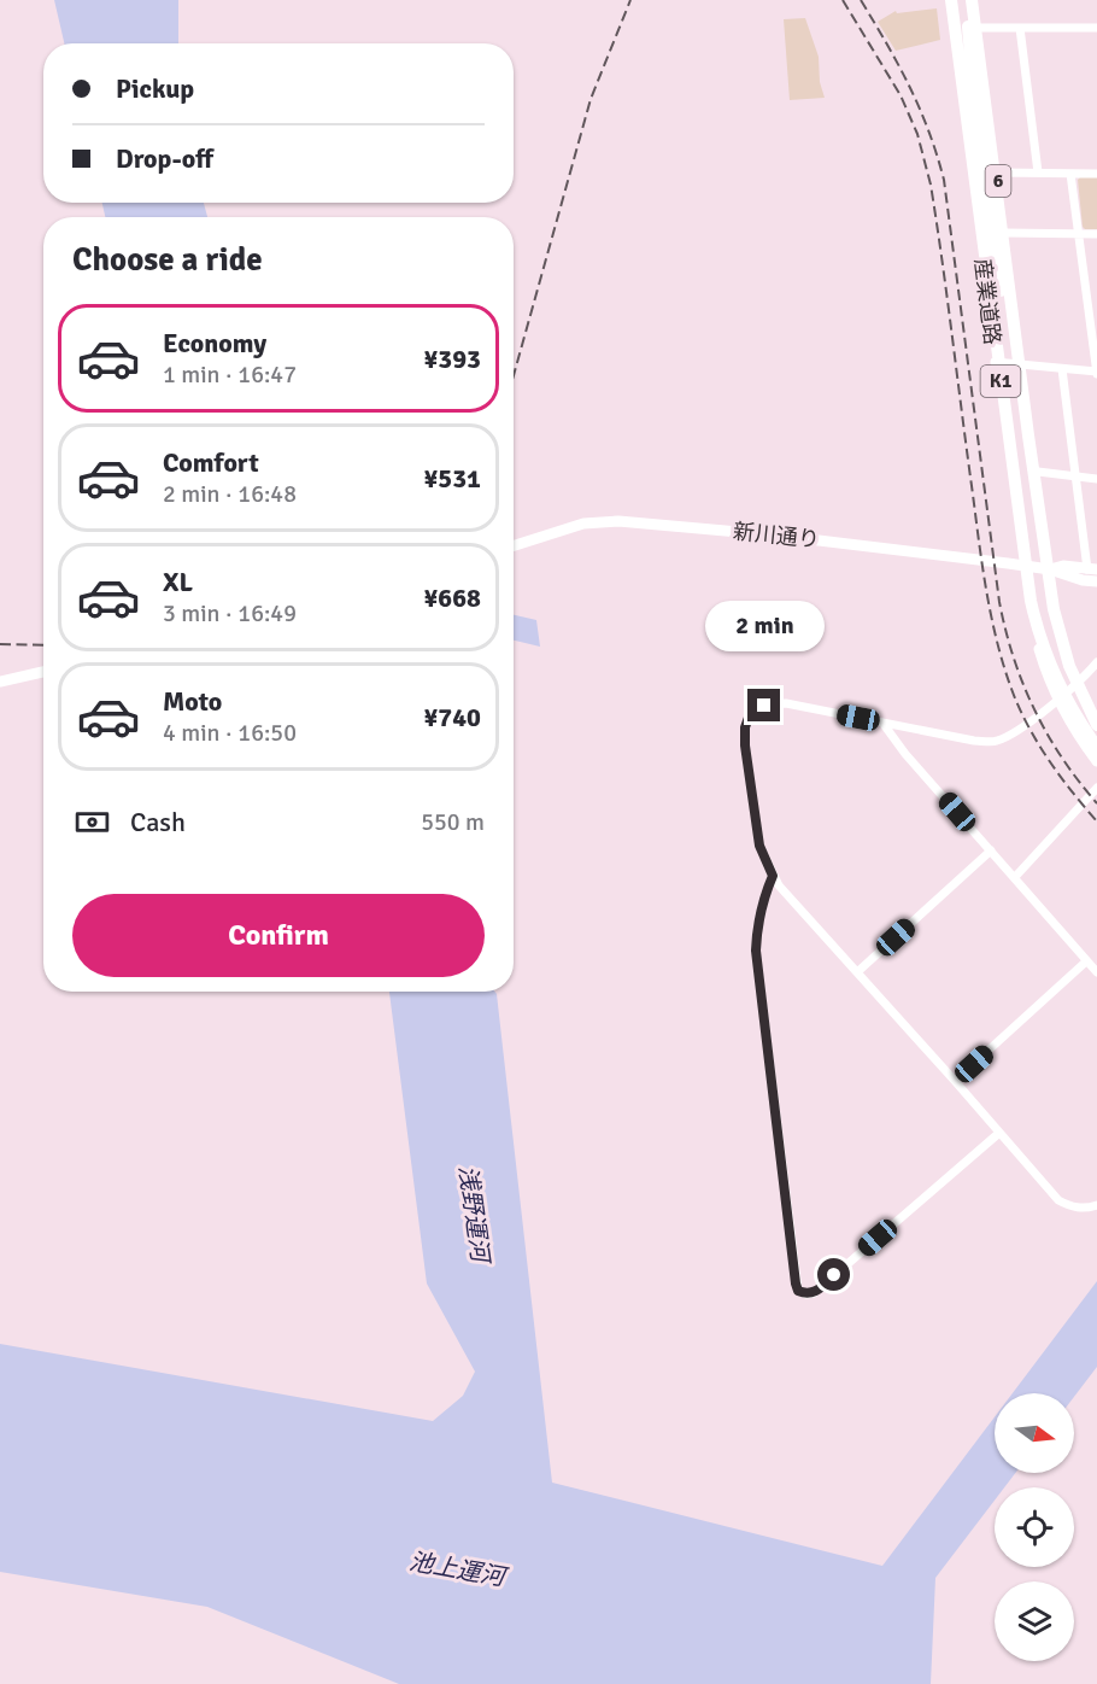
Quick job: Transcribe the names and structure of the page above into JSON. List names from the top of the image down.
{
  "streets": {
    "highway": ["K1"],
    "main road": ["6", "産業道路", "新川通り"]
  },
  "crossings": [
    ["産業道路", "K1"],
    ["産業道路", "新川通り"]
  ],
  "water": ["浅野運河", "池上運河"],
  "north": "right",
  "page": {
    "banner": ["Pickup", "Drop-off"],
    "heading": "Choose a ride",
    "list": [
      {
        "name": "Economy",
        "note": "1 min · 16:47",
        "value": "¥393"
      },
      {
        "name": "Comfort",
        "note": "2 min · 16:48",
        "value": "¥531"
      },
      {
        "name": "XL",
        "note": "3 min · 16:49",
        "value": "¥668"
      },
      {
        "name": "Moto",
        "note": "4 min · 16:50",
        "value": "¥740"
      }
    ],
    "bubble": "2 min",
    "pay": ["Cash", "550 m"],
    "buttons": "Confirm"
  }
}
